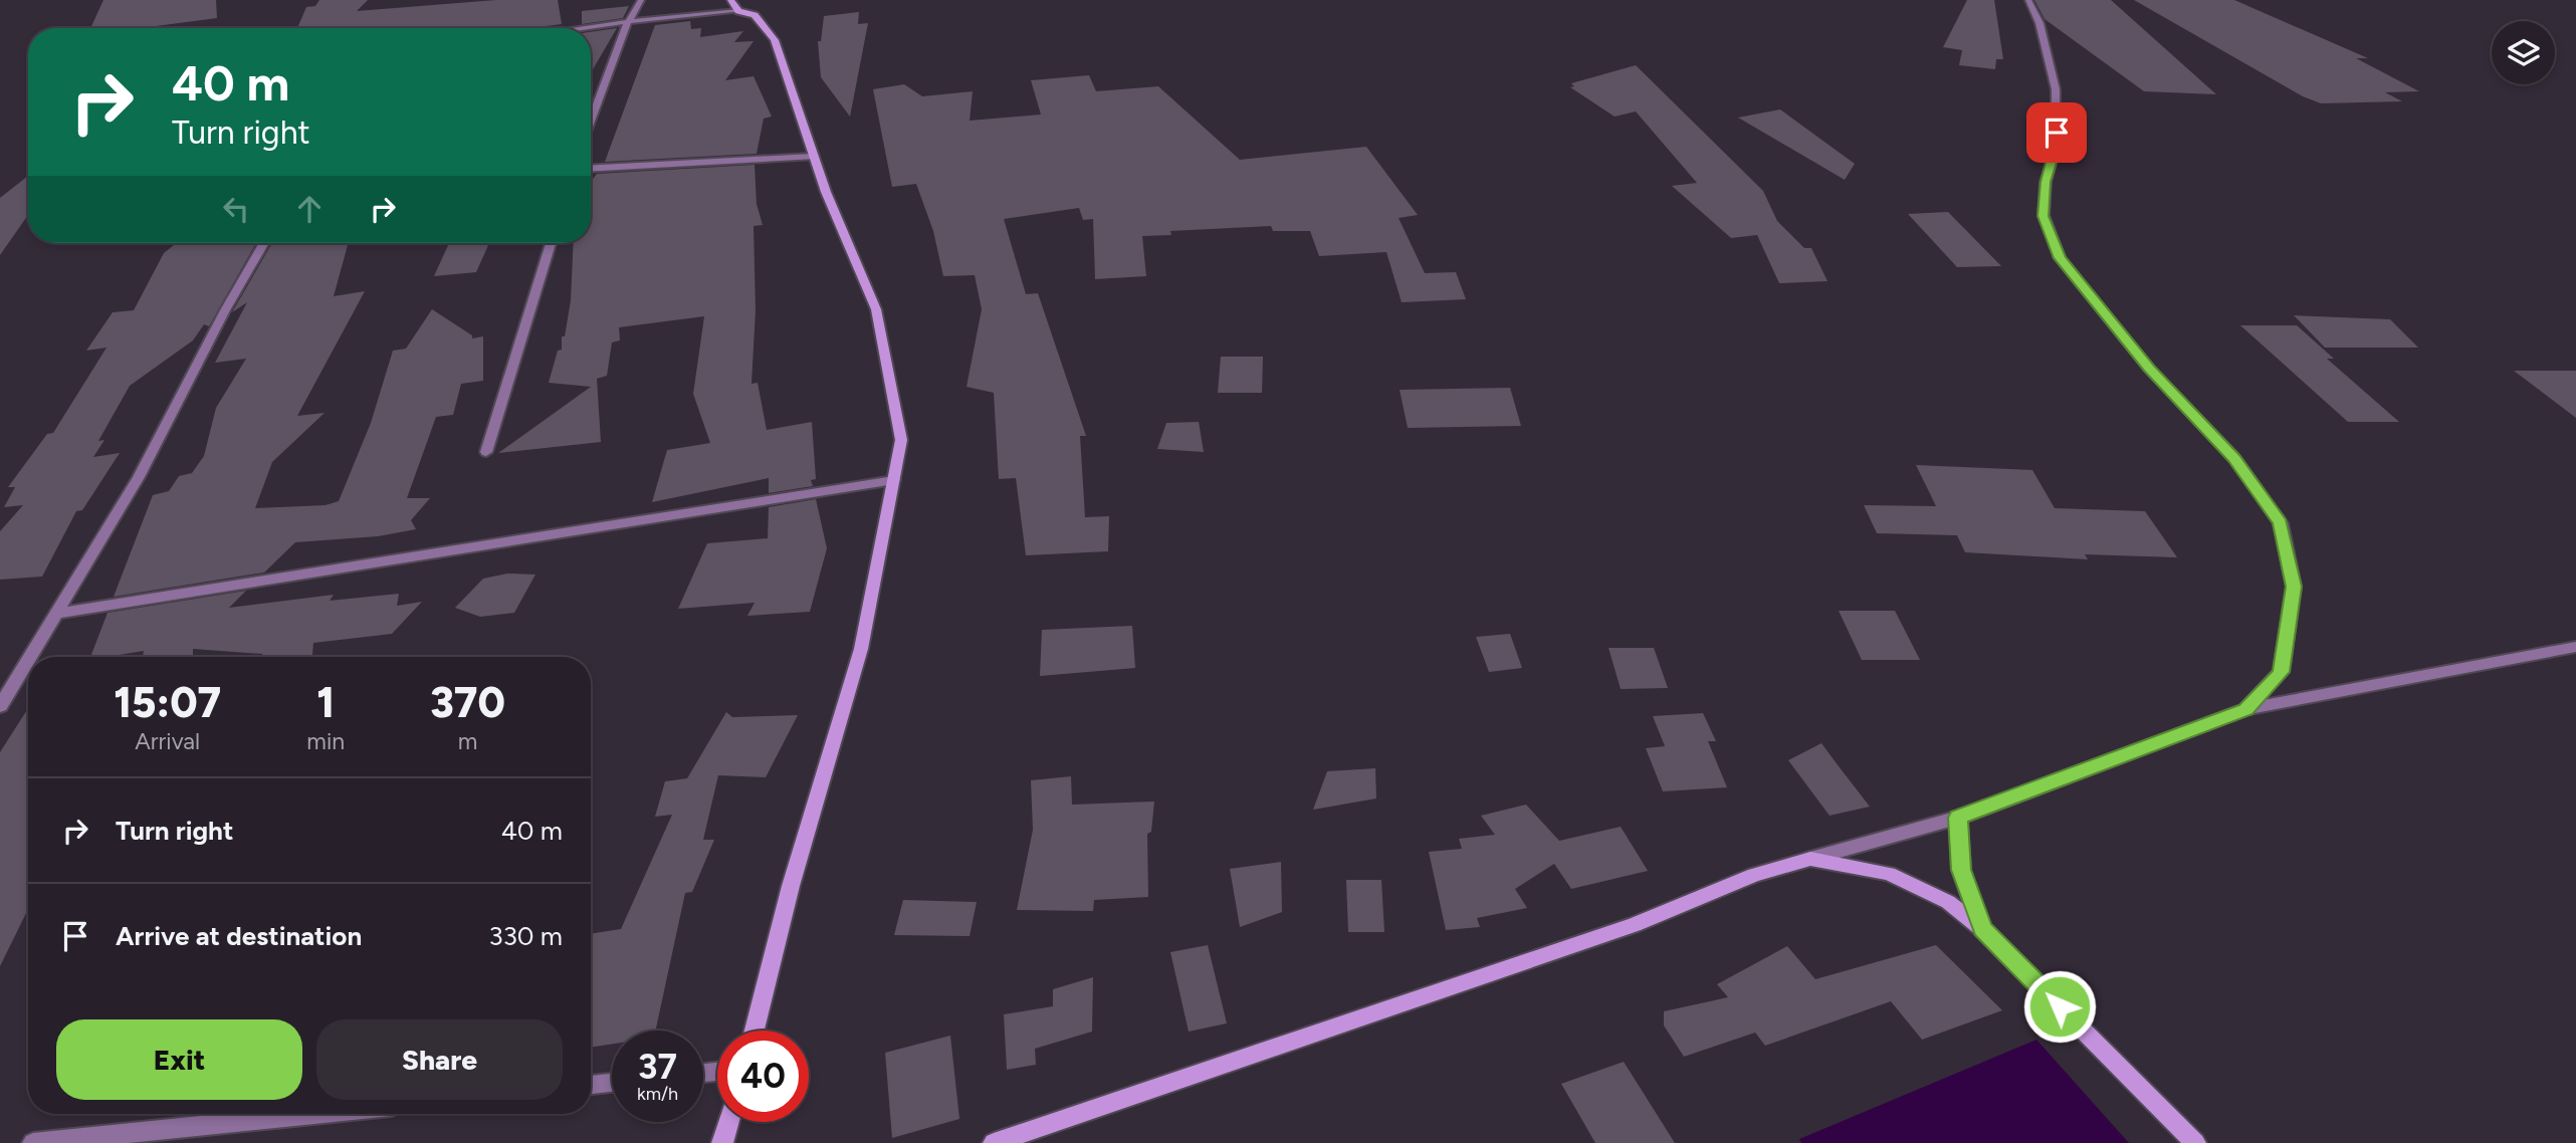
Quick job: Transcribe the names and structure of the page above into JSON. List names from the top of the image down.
{
  "page": {
    "turn": ["40 m", "Turn right"],
    "eta": [
      "15:07",
      "Arrival",
      "1",
      "min",
      "370",
      "m"
    ],
    "list": [
      {
        "name": "Turn right",
        "value": "40 m"
      },
      {
        "name": "Arrive at destination",
        "value": "330 m"
      }
    ],
    "buttons": ["Exit", "Share"],
    "speed": "37 km/h",
    "limit": "40"
  }
}
